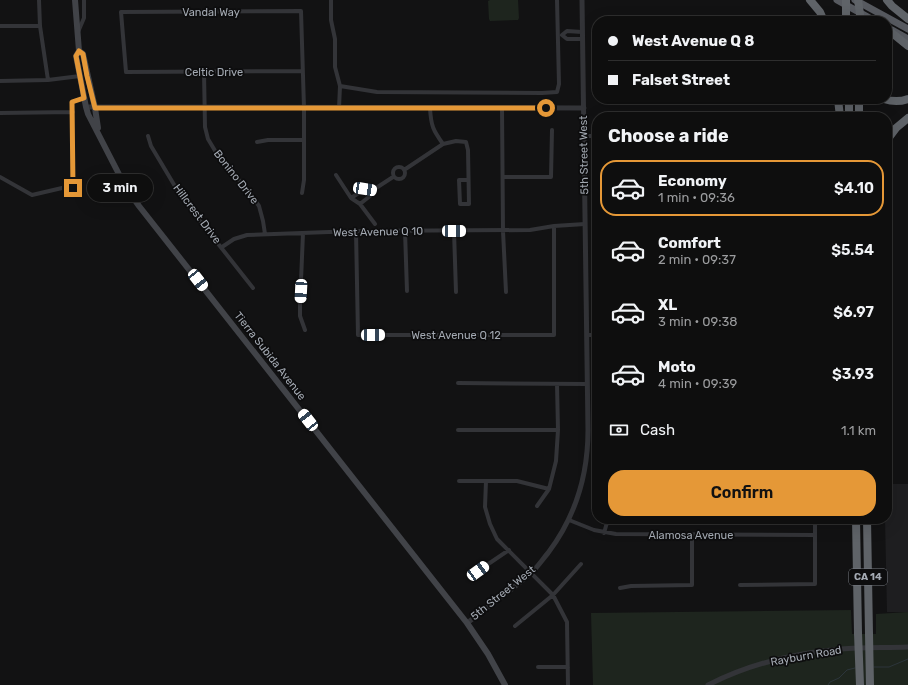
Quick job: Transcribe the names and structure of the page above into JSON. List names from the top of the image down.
{
  "streets": {
    "highway": ["CA 14"],
    "main road": ["Tierra Subida Avenue"],
    "street": [
      "Vandal Way",
      "Celtic Drive",
      "5th Street West",
      "Bonino Drive",
      "Hillcrest Drive",
      "West Avenue Q 10",
      "West Avenue Q 12",
      "Alamosa Avenue",
      "Rayburn Road"
    ]
  },
  "crossings": [
    ["Vandal Way", "Celtic Drive"],
    ["Celtic Drive", "Bonino Drive"],
    ["5th Street West", "West Avenue Q 10"],
    ["5th Street West", "Tierra Subida Avenue"],
    ["5th Street West", "Alamosa Avenue"],
    ["Bonino Drive", "West Avenue Q 10"],
    ["Hillcrest Drive", "West Avenue Q 10"],
    ["West Avenue Q 10", "West Avenue Q 12"]
  ],
  "page": {
    "banner": ["West Avenue Q 8", "Falset Street"],
    "heading": "Choose a ride",
    "list": [
      {
        "name": "Economy",
        "note": "1 min · 09:36",
        "value": "$4.10"
      },
      {
        "name": "Comfort",
        "note": "2 min · 09:37",
        "value": "$5.54"
      },
      {
        "name": "XL",
        "note": "3 min · 09:38",
        "value": "$6.97"
      },
      {
        "name": "Moto",
        "note": "4 min · 09:39",
        "value": "$3.93"
      }
    ],
    "bubble": "3 min",
    "pay": ["Cash", "1.1 km"],
    "buttons": "Confirm"
  }
}
